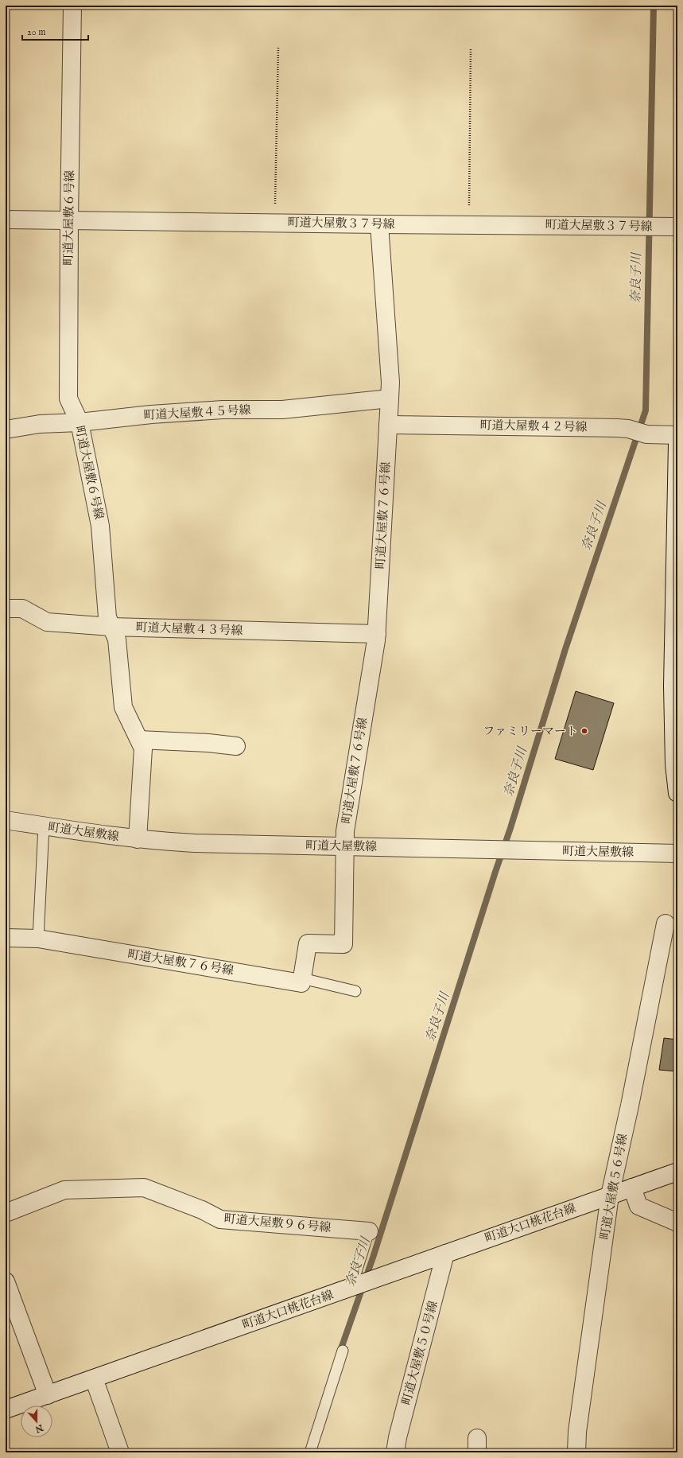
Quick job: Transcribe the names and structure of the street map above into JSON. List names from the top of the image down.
{
  "streets": {
    "street": [
      "町道大屋敷６号線",
      "町道大屋敷３７号線",
      "町道大屋敷４５号線",
      "町道大屋敷４２号線",
      "町道大屋敷７６号線",
      "町道大屋敷４３号線",
      "町道大屋敷線",
      "町道大屋敷５６号線",
      "町道大屋敷９６号線",
      "町道大口桃花台線",
      "町道大屋敷５０号線"
    ]
  },
  "crossings": [
    ["町道大屋敷６号線", "町道大屋敷３７号線"],
    ["町道大屋敷６号線", "町道大屋敷４５号線"],
    ["町道大屋敷６号線", "町道大屋敷４３号線"],
    ["町道大屋敷６号線", "町道大屋敷線"],
    ["町道大屋敷３７号線", "町道大屋敷７６号線"],
    ["町道大屋敷４５号線", "町道大屋敷７６号線"],
    ["町道大屋敷４２号線", "町道大屋敷７６号線"],
    ["町道大屋敷７６号線", "町道大屋敷４３号線"],
    ["町道大屋敷７６号線", "町道大屋敷線"],
    ["町道大屋敷５６号線", "町道大口桃花台線"],
    ["町道大口桃花台線", "町道大屋敷５０号線"]
  ],
  "water": ["奈良子川"],
  "places": ["ファミリーマート"],
  "scale_bar": "20 m",
  "north": "bottom"
}
